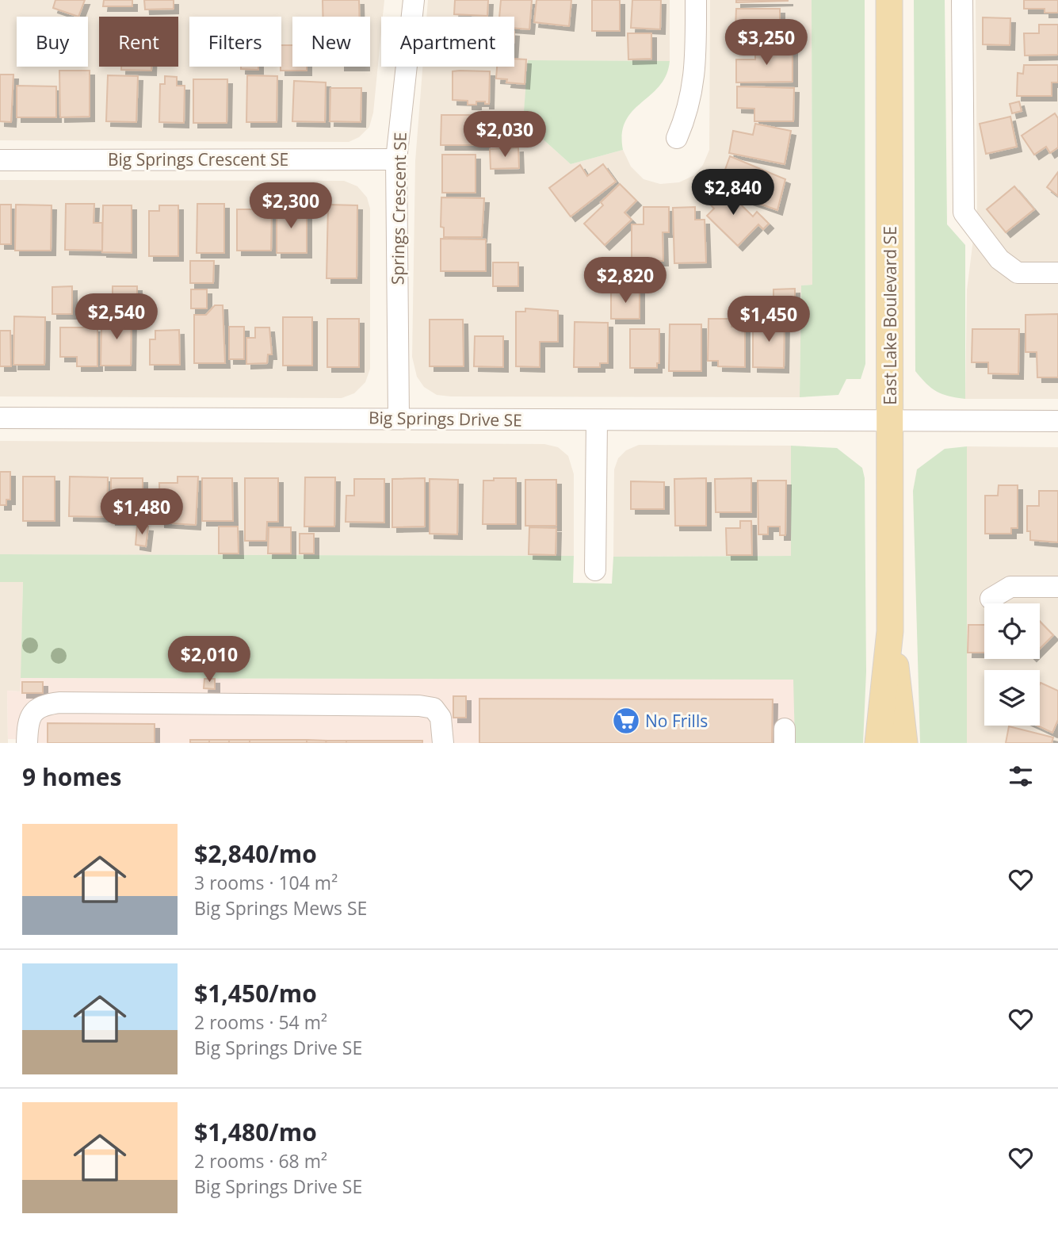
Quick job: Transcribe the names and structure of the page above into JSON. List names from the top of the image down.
{
  "streets": {
    "main road": ["East Lake Boulevard SE"],
    "street": ["Big Springs Crescent SE", "Springs Crescent SE", "Big Springs Drive SE"]
  },
  "crossings": [
    ["Big Springs Crescent SE", "Springs Crescent SE"],
    ["Springs Crescent SE", "Big Springs Drive SE"],
    ["East Lake Boulevard SE", "Big Springs Drive SE"]
  ],
  "places": {
    "supermarket": ["No Frills"]
  },
  "page": {
    "chip": [
      "Buy",
      "Rent",
      "Filters",
      "New",
      "Apartment"
    ],
    "price": [
      "$3,250",
      "$2,030",
      "$2,840",
      "$2,300",
      "$2,820",
      "$2,540",
      "$1,450",
      "$1,480",
      "$2,010"
    ],
    "heading": "9 homes",
    "list": [
      {
        "name": "$2,840/mo",
        "note": "3 rooms · 104 m² · Big Springs Mews SE"
      },
      {
        "name": "$1,450/mo",
        "note": "2 rooms · 54 m² · Big Springs Drive SE"
      },
      {
        "name": "$1,480/mo",
        "note": "2 rooms · 68 m² · Big Springs Drive SE"
      }
    ]
  }
}
